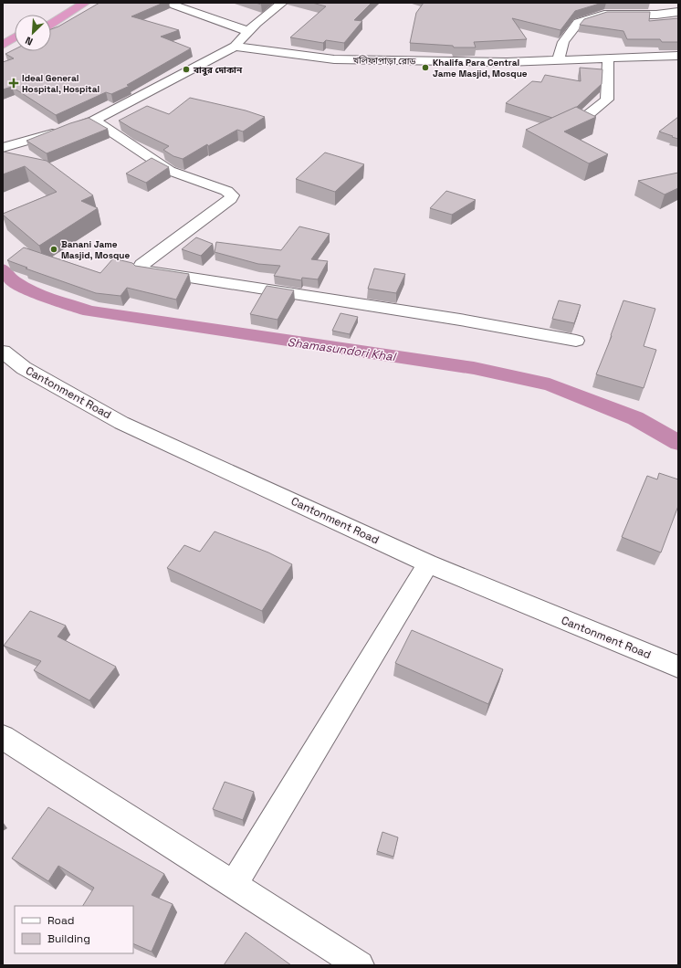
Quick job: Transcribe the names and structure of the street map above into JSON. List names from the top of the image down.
{
  "streets": {
    "street": ["খলিফাপাড়া রোড", "Cantonment Road"]
  },
  "water": ["Shamasundori Khal"],
  "places": {
    "other": ["Khalifa Para Central Jame Masjid, Mosque", "বাবুর দোকান", "Banani Jame Masjid, Mosque"],
    "health": ["Ideal General Hospital, Hospital"]
  },
  "legend": ["Road", "Building"],
  "north": "bottom left"
}
